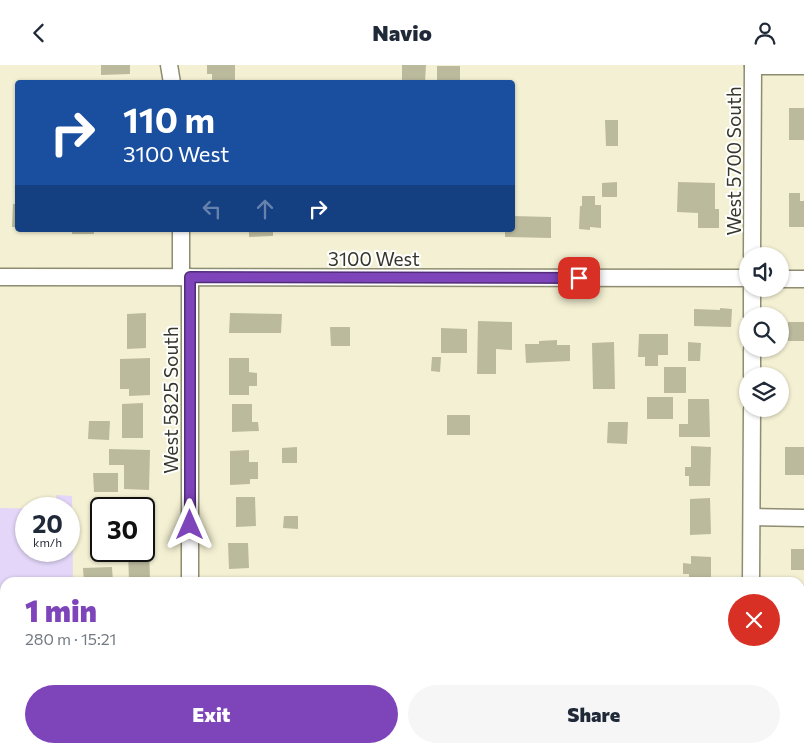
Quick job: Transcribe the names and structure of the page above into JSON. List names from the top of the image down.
{
  "streets": {
    "street": ["West 5700 South", "3100 West", "West 5825 South"]
  },
  "crossings": [
    ["3100 West", "West 5825 South"]
  ],
  "page": {
    "header": "Navio",
    "turn": ["110 m", "3100 West"],
    "speed": "20 km/h",
    "limit": "30",
    "heading": ["1 min", "280 m · 15:21"],
    "buttons": ["Exit", "Share"]
  }
}
